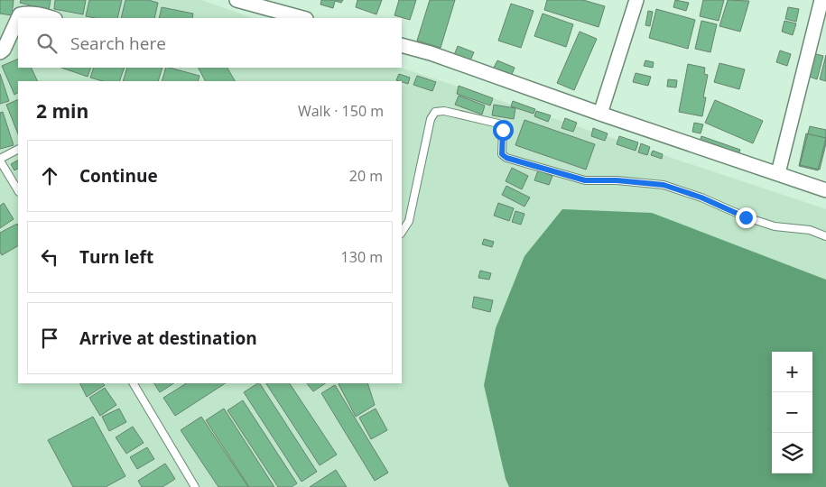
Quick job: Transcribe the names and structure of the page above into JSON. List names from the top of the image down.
{
  "page": {
    "search": "Search here",
    "heading": ["2 min", "Walk · 150 m"],
    "list": [
      ["Continue", "20 m"],
      ["Turn left", "130 m"],
      "Arrive at destination"
    ],
    "map_buttons": ["+", "−"]
  }
}
